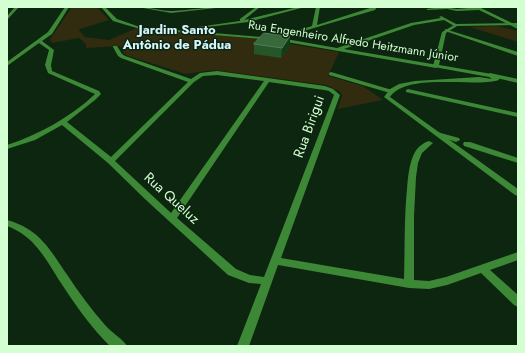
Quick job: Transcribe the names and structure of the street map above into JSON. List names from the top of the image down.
{
  "streets": {
    "street": ["Rua Engenheiro Alfredo Heitzmann Júnior", "Rua Birigui", "Rua Queluz"]
  },
  "crossings": [
    ["Rua Birigui", "Rua Queluz"]
  ],
  "districts": ["Jardim Santo Antônio de Pádua"]
}
